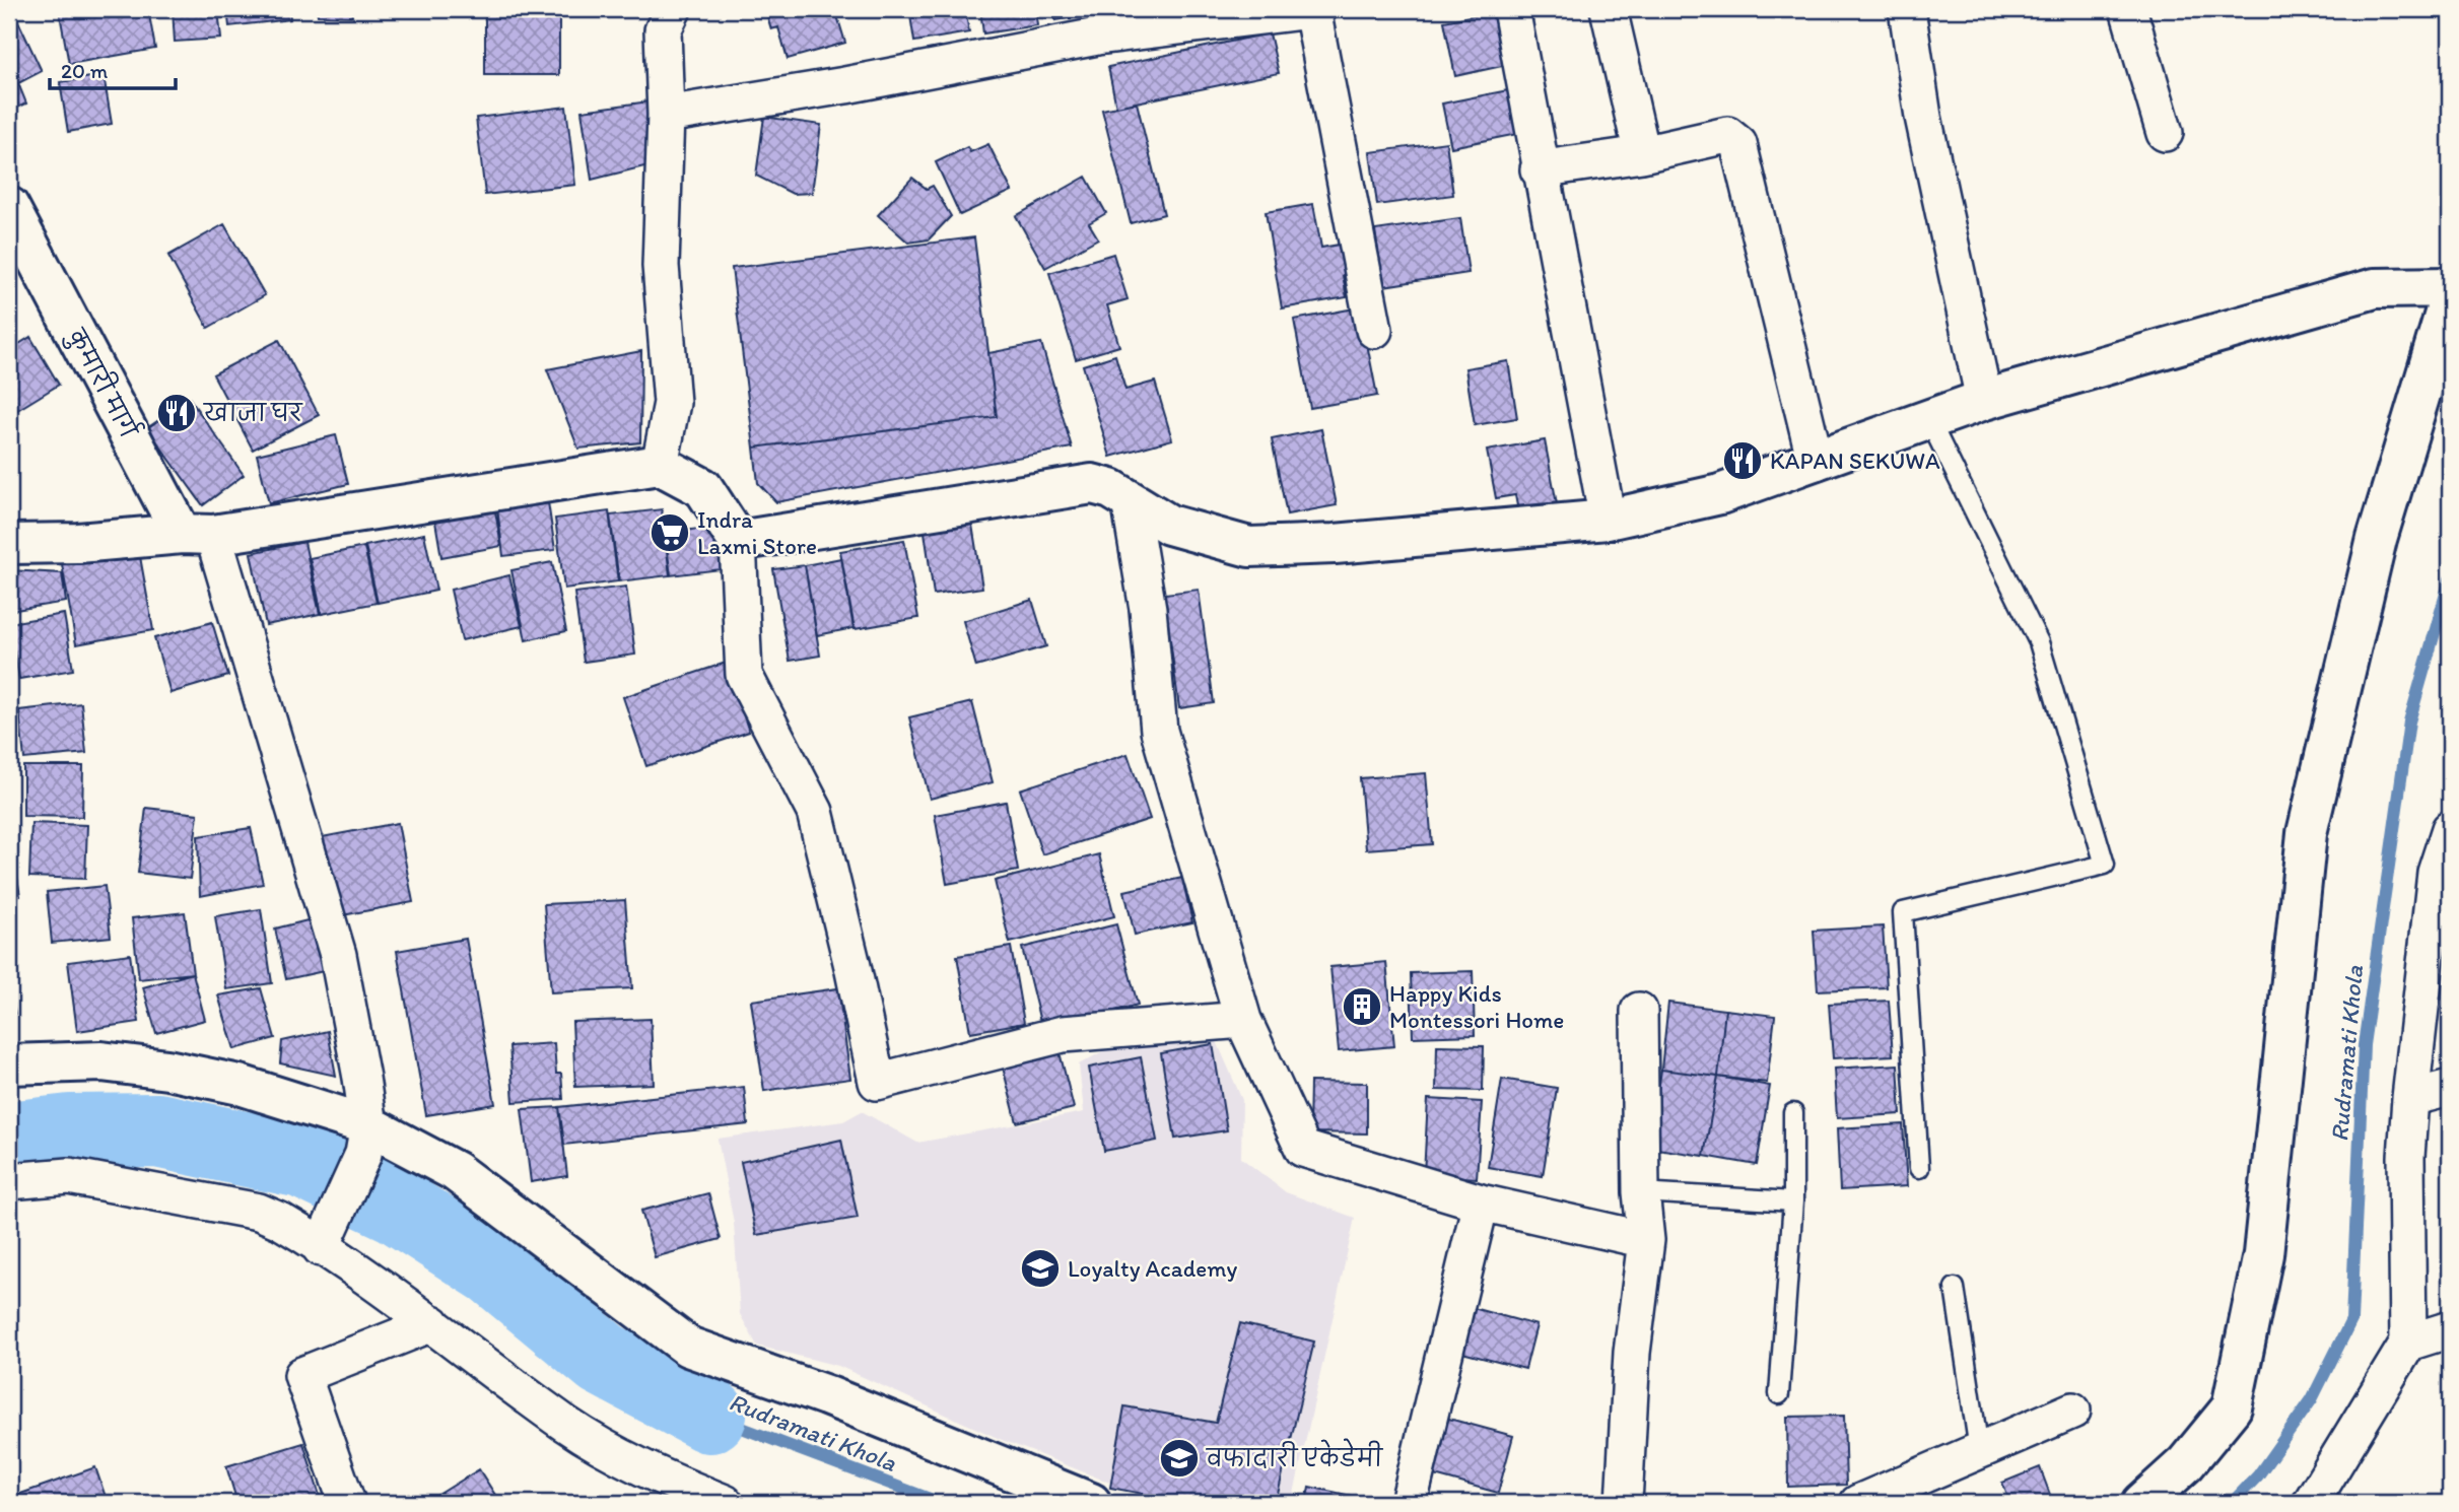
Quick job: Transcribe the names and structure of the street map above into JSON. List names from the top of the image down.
{
  "streets": {
    "street": ["कुमारी मार्ग"]
  },
  "water": ["Rudramati Khola"],
  "places": {
    "restaurant": ["खाजा घर", "KAPAN SEKUWA"],
    "supermarket": ["Indra Laxmi Store"],
    "building": ["Happy Kids Montessori Home"],
    "school or university": ["Loyalty Academy", "वफादारी एकेडेमी"]
  },
  "scale_bar": "20 m"
}
